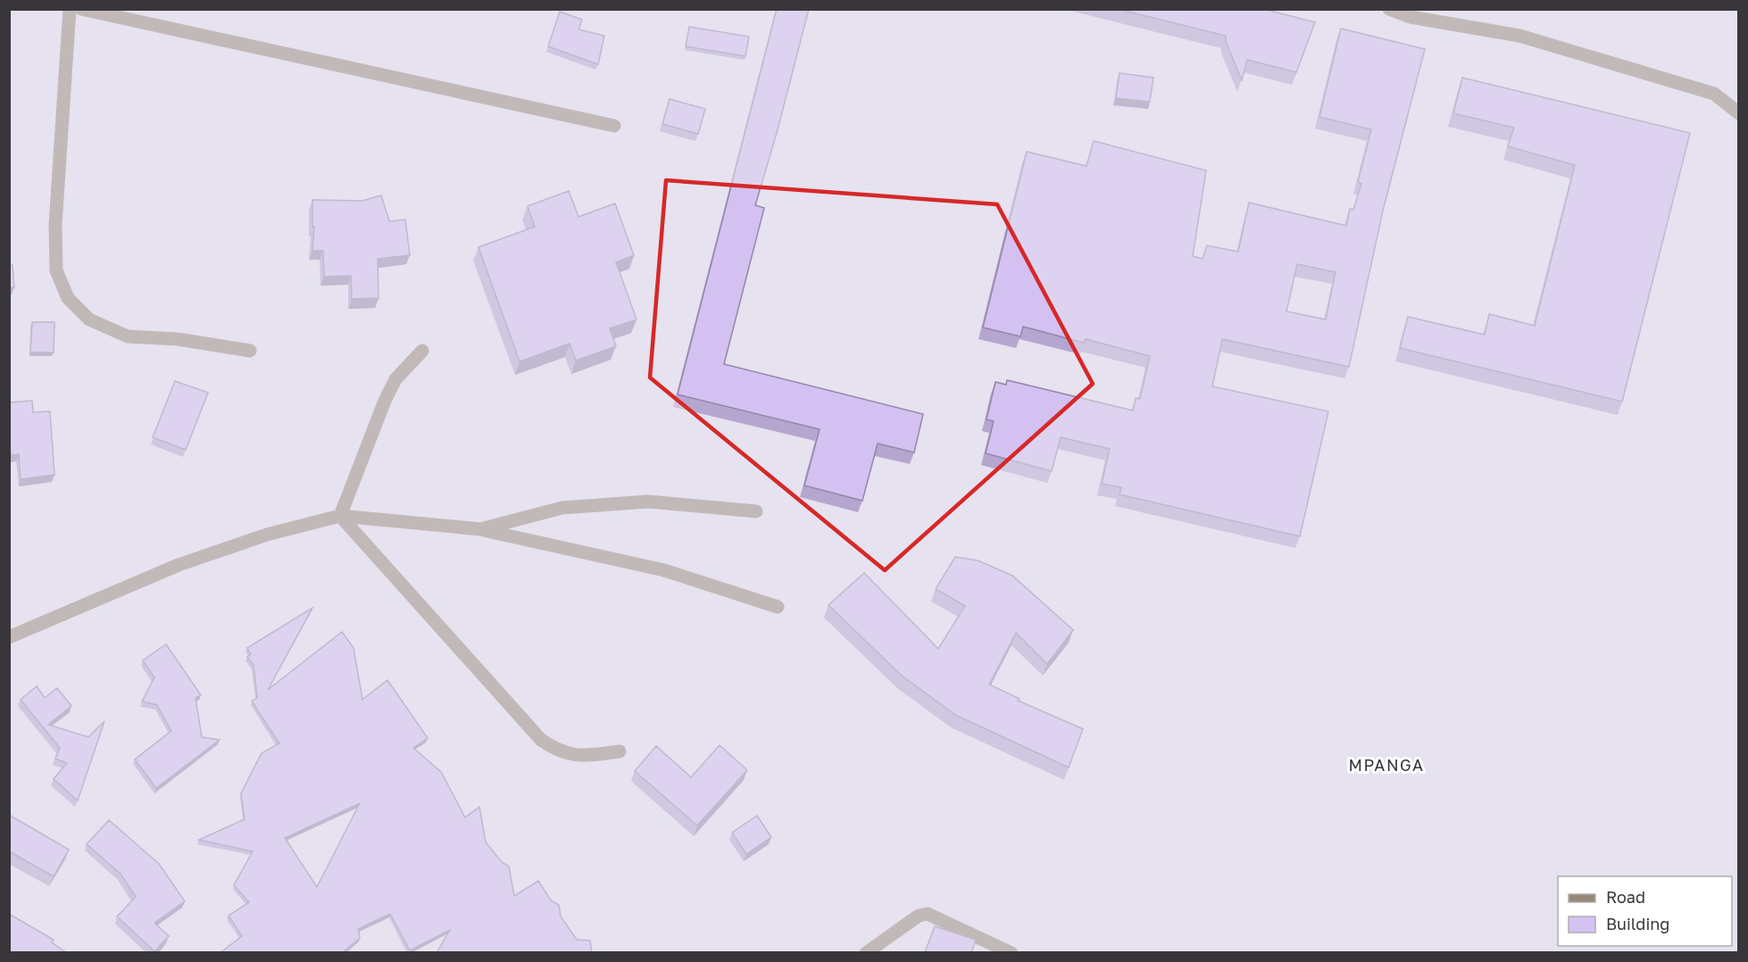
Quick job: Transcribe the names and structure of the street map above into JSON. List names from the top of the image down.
{
  "districts": ["MPANGA"],
  "legend": ["Road", "Building"]
}
